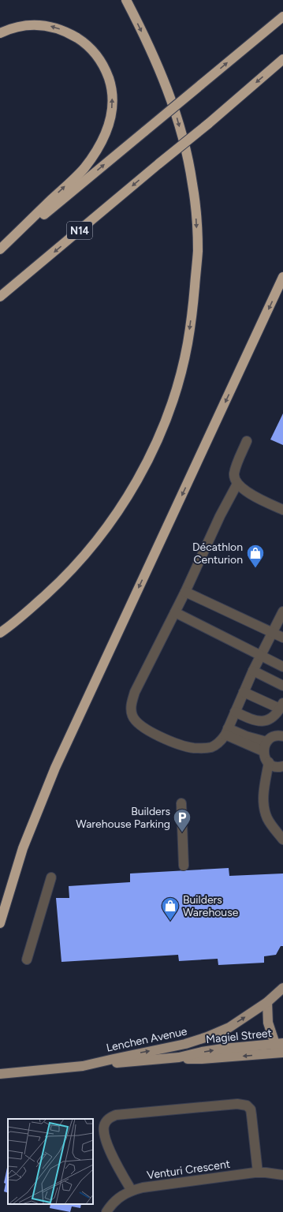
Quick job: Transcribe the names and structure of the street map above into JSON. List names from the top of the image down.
{
  "streets": {
    "highway": ["N14"],
    "main road": ["Magiel Street", "Lenchen Avenue"],
    "street": ["Venturi Crescent"]
  },
  "crossings": [
    ["Magiel Street", "Lenchen Avenue"]
  ],
  "one_way": ["Lenchen Avenue"],
  "places": {
    "shop": ["Décathlon Centurion", "Builders Warehouse"],
    "parking": ["Builders Warehouse Parking"]
  }
}
